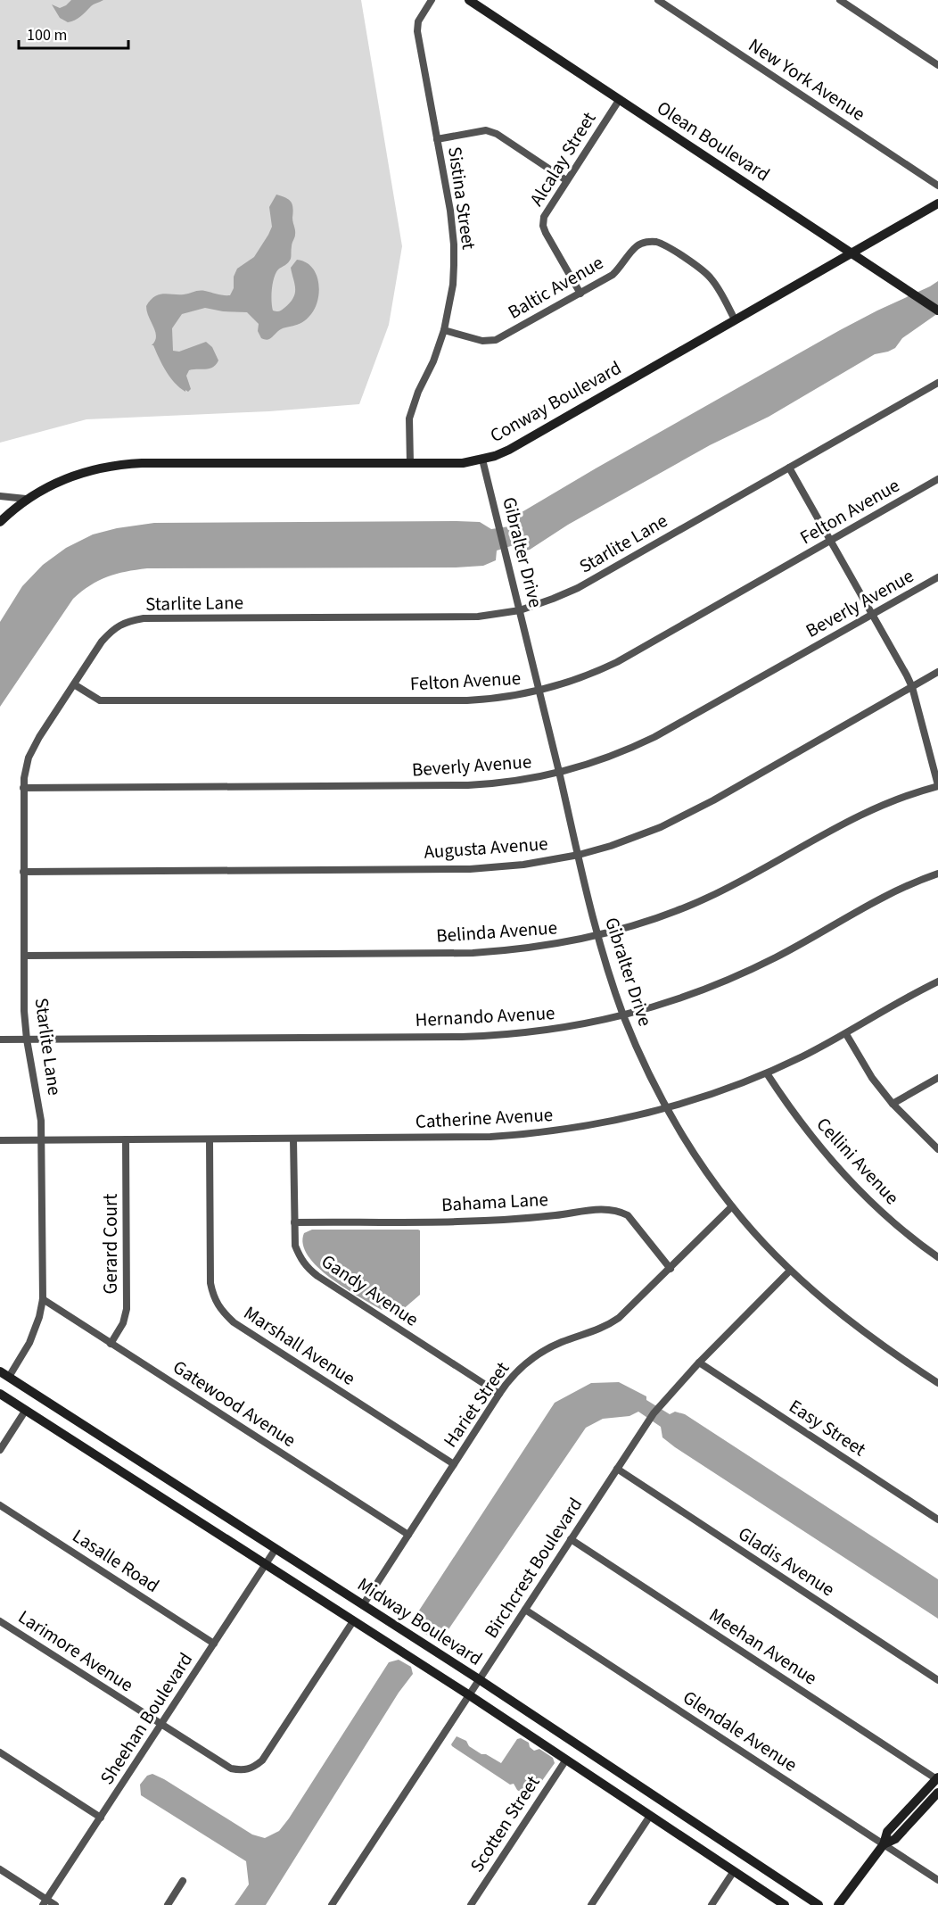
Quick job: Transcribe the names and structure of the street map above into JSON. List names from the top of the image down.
{
  "streets": {
    "street": [
      "New York Avenue",
      "Olean Boulevard",
      "Alcalay Street",
      "Sistina Street",
      "Baltic Avenue",
      "Conway Boulevard",
      "Felton Avenue",
      "Starlite Lane",
      "Gibralter Drive",
      "Beverly Avenue",
      "Augusta Avenue",
      "Belinda Avenue",
      "Hernando Avenue",
      "Catherine Avenue",
      "Cellini Avenue",
      "Bahama Lane",
      "Gerard Court",
      "Gandy Avenue",
      "Marshall Avenue",
      "Gatewood Avenue",
      "Hariet Street",
      "Easy Street",
      "Lasalle Road",
      "Gladis Avenue",
      "Birchcrest Boulevard",
      "Midway Boulevard",
      "Meehan Avenue",
      "Larimore Avenue",
      "Sheehan Boulevard",
      "Glendale Avenue",
      "Scotten Street"
    ]
  },
  "crossings": [
    ["Olean Boulevard", "Alcalay Street"],
    ["Olean Boulevard", "Conway Boulevard"],
    ["Alcalay Street", "Baltic Avenue"],
    ["Sistina Street", "Baltic Avenue"],
    ["Sistina Street", "Conway Boulevard"],
    ["Baltic Avenue", "Conway Boulevard"],
    ["Conway Boulevard", "Gibralter Drive"],
    ["Felton Avenue", "Starlite Lane"],
    ["Felton Avenue", "Gibralter Drive"],
    ["Starlite Lane", "Gibralter Drive"],
    ["Starlite Lane", "Beverly Avenue"],
    ["Starlite Lane", "Augusta Avenue"],
    ["Starlite Lane", "Belinda Avenue"],
    ["Starlite Lane", "Hernando Avenue"],
    ["Starlite Lane", "Catherine Avenue"],
    ["Starlite Lane", "Gatewood Avenue"],
    ["Starlite Lane", "Midway Boulevard"],
    ["Gibralter Drive", "Beverly Avenue"],
    ["Gibralter Drive", "Augusta Avenue"],
    ["Gibralter Drive", "Belinda Avenue"],
    ["Gibralter Drive", "Hernando Avenue"],
    ["Gibralter Drive", "Catherine Avenue"],
    ["Gibralter Drive", "Hariet Street"],
    ["Gibralter Drive", "Birchcrest Boulevard"],
    ["Catherine Avenue", "Cellini Avenue"],
    ["Catherine Avenue", "Gerard Court"],
    ["Catherine Avenue", "Gandy Avenue"],
    ["Catherine Avenue", "Marshall Avenue"],
    ["Bahama Lane", "Gandy Avenue"],
    ["Bahama Lane", "Hariet Street"],
    ["Gerard Court", "Gatewood Avenue"],
    ["Gandy Avenue", "Hariet Street"],
    ["Marshall Avenue", "Hariet Street"],
    ["Gatewood Avenue", "Hariet Street"],
    ["Hariet Street", "Midway Boulevard"],
    ["Easy Street", "Birchcrest Boulevard"],
    ["Lasalle Road", "Sheehan Boulevard"],
    ["Gladis Avenue", "Birchcrest Boulevard"],
    ["Birchcrest Boulevard", "Midway Boulevard"],
    ["Birchcrest Boulevard", "Meehan Avenue"],
    ["Birchcrest Boulevard", "Glendale Avenue"],
    ["Midway Boulevard", "Sheehan Boulevard"],
    ["Midway Boulevard", "Scotten Street"],
    ["Larimore Avenue", "Sheehan Boulevard"]
  ],
  "scale_bar": "100 m"
}
